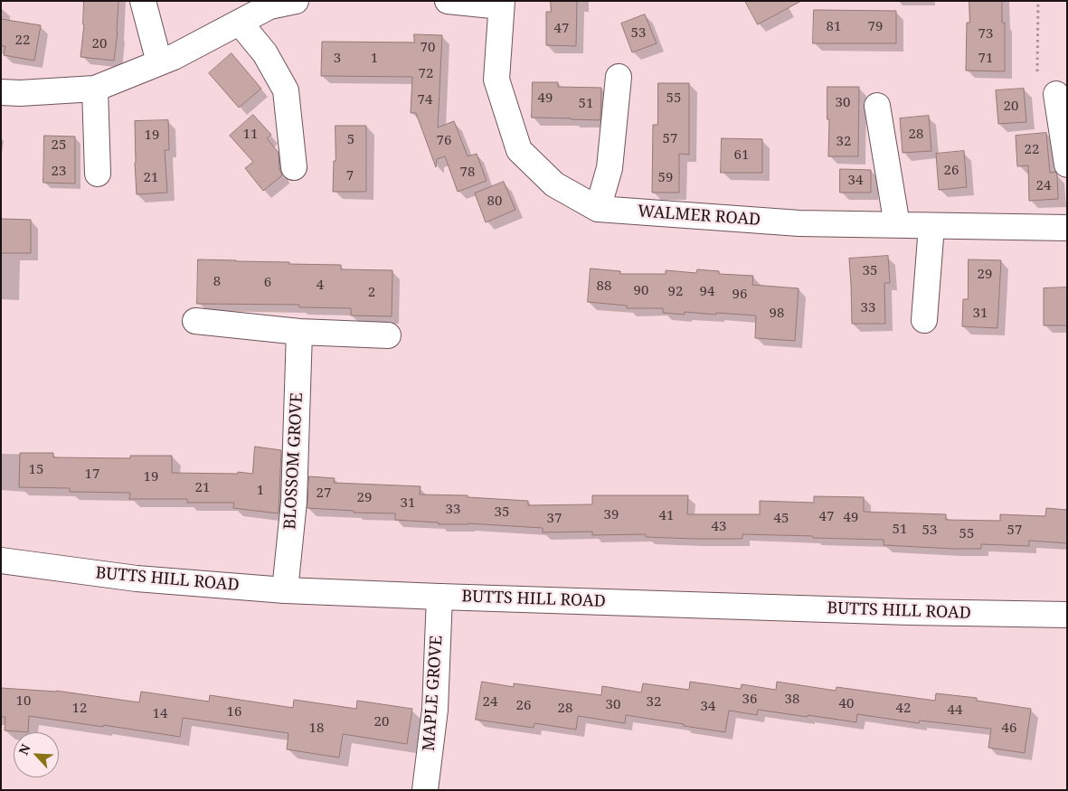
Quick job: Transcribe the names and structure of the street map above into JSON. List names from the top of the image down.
{
  "streets": {
    "street": [
      "WALMER ROAD",
      "BLOSSOM GROVE",
      "BUTTS HILL ROAD",
      "MAPLE GROVE"
    ]
  },
  "crossings": [
    ["BLOSSOM GROVE", "BUTTS HILL ROAD"],
    ["BUTTS HILL ROAD", "MAPLE GROVE"]
  ],
  "house_numbers": [
    "81",
    "79",
    "47",
    "53",
    "73",
    "22",
    "20",
    "70",
    "3",
    "1",
    "71",
    "72",
    "49",
    "55",
    "74",
    "30",
    "51",
    "20",
    "11",
    "28",
    "19",
    "57",
    "5",
    "76",
    "32",
    "25",
    "22",
    "61",
    "26",
    "23",
    "78",
    "7",
    "21",
    "59",
    "34",
    "24",
    "80",
    "35",
    "29",
    "8",
    "6",
    "4",
    "88",
    "90",
    "92",
    "94",
    "2",
    "96",
    "33",
    "98",
    "31",
    "15",
    "17",
    "19",
    "21",
    "1",
    "27",
    "29",
    "31",
    "33",
    "35",
    "39",
    "41",
    "47",
    "49",
    "37",
    "45",
    "43",
    "51",
    "53",
    "57",
    "55",
    "36",
    "38",
    "10",
    "24",
    "32",
    "40",
    "30",
    "26",
    "34",
    "12",
    "28",
    "42",
    "44",
    "16",
    "14",
    "20",
    "18",
    "46"
  ],
  "north": "top left"
}
